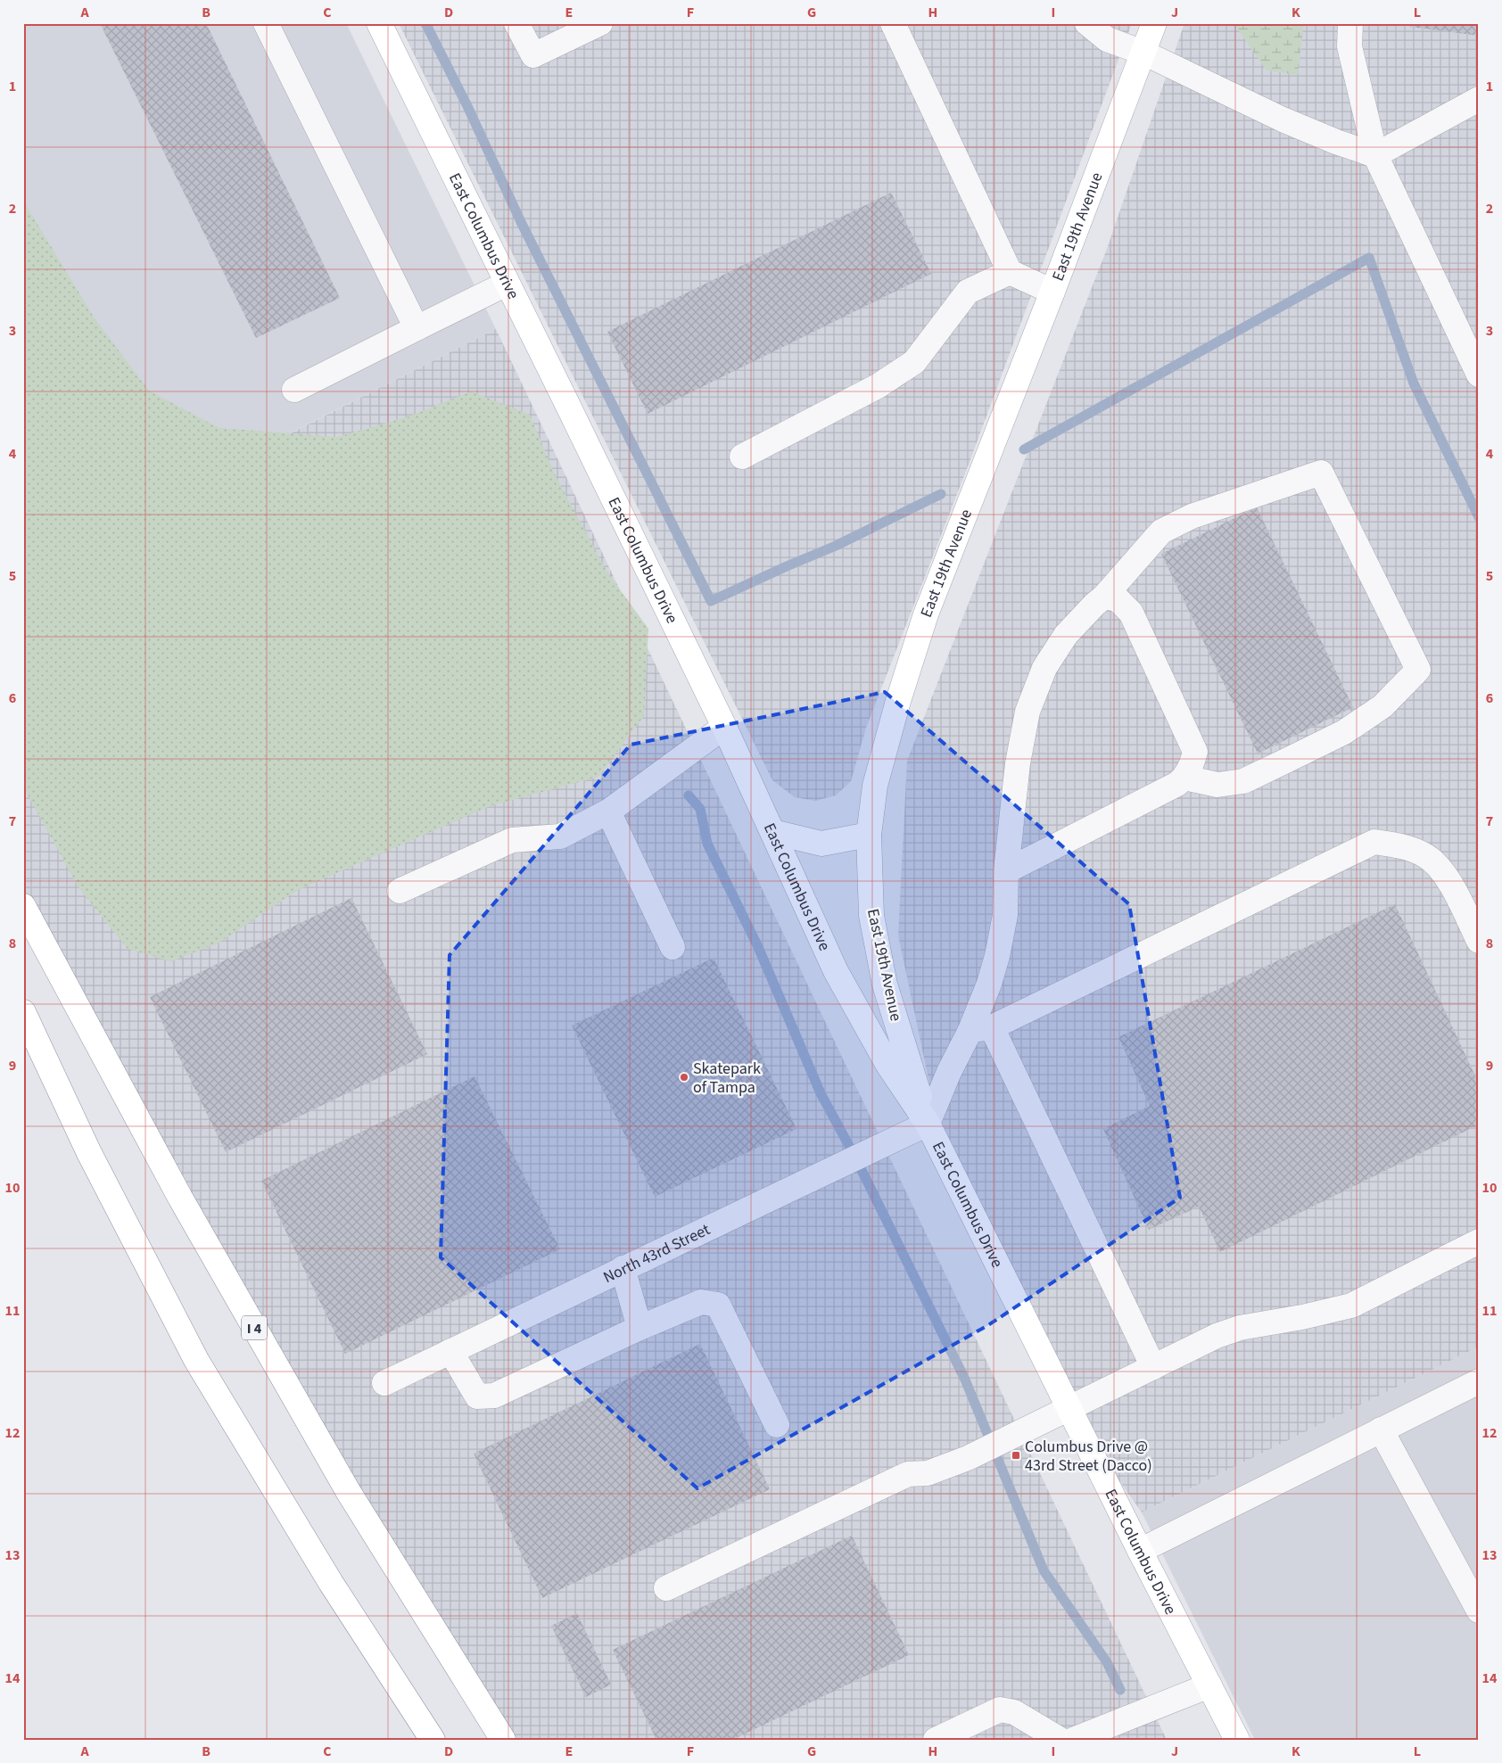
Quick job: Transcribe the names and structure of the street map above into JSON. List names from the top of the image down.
{
  "streets": {
    "main road": ["East 19th Avenue", "East Columbus Drive", "I 4"],
    "street": ["North 43rd Street"]
  },
  "crossings": [
    ["East 19th Avenue", "East Columbus Drive"],
    ["East 19th Avenue", "North 43rd Street"],
    ["East Columbus Drive", "North 43rd Street"]
  ],
  "places": {
    "other": ["Skatepark of Tampa"],
    "transit": ["Columbus Drive @ 43rd Street (Dacco)"]
  },
  "grid": {
    "columns": [
      "A",
      "B",
      "C",
      "D",
      "E",
      "F",
      "G",
      "H",
      "I",
      "J",
      "K",
      "L"
    ],
    "rows": [
      "1",
      "2",
      "3",
      "4",
      "5",
      "6",
      "7",
      "8",
      "9",
      "10",
      "11",
      "12",
      "13",
      "14"
    ]
  }
}
